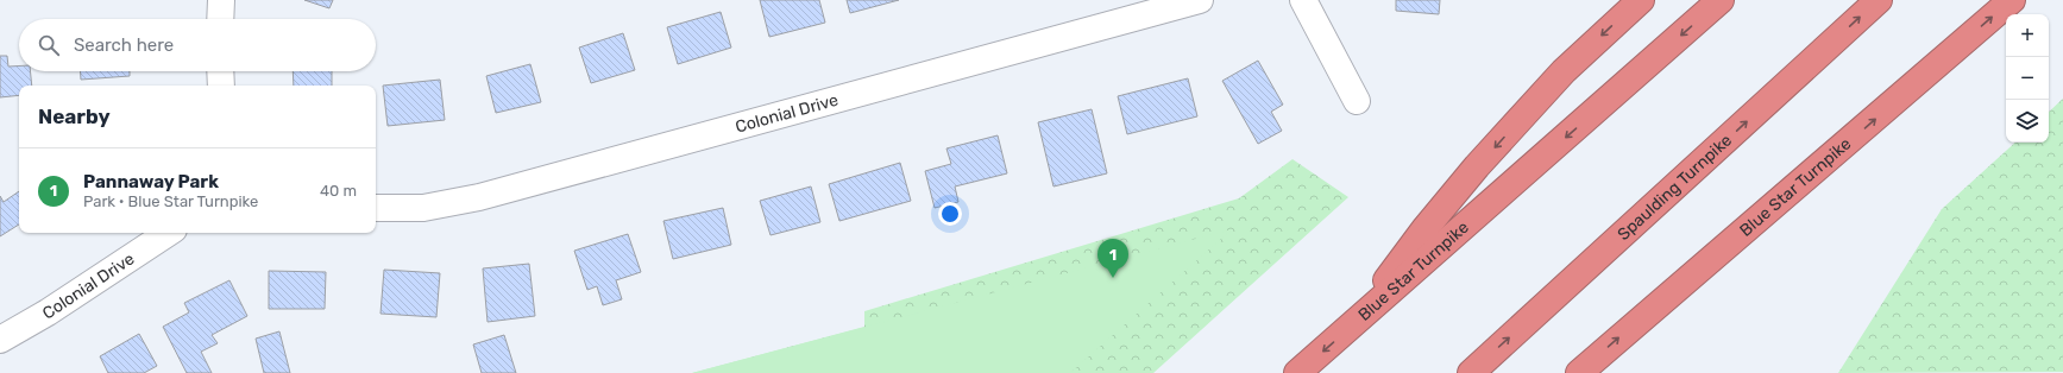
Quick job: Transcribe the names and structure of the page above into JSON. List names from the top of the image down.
{
  "streets": {
    "highway": ["Spaulding Turnpike", "Blue Star Turnpike"],
    "street": ["Colonial Drive"]
  },
  "page": {
    "map_buttons": ["+", "−"],
    "search": "Search here",
    "heading": "Nearby",
    "list": [
      {
        "mark": "1",
        "name": "Pannaway Park",
        "note": "Park · Blue Star Turnpike",
        "value": "40 m"
      }
    ],
    "pins": "1"
  }
}
